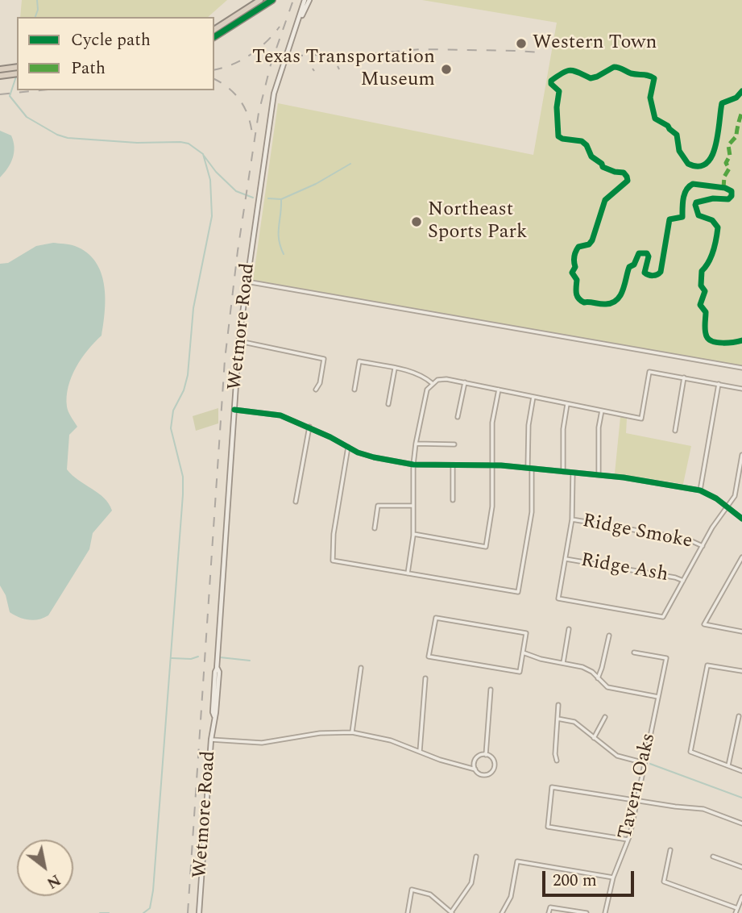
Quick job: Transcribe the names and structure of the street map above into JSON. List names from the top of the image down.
{
  "streets": {
    "main road": ["Wetmore Road"],
    "street": ["Ridge Smoke", "Ridge Ash", "Tavern Oaks"]
  },
  "places": ["Western Town", "Texas Transportation Museum", "Northeast Sports Park"],
  "legend": ["Cycle path", "Path"],
  "scale_bar": "200 m",
  "north": "bottom right"
}
